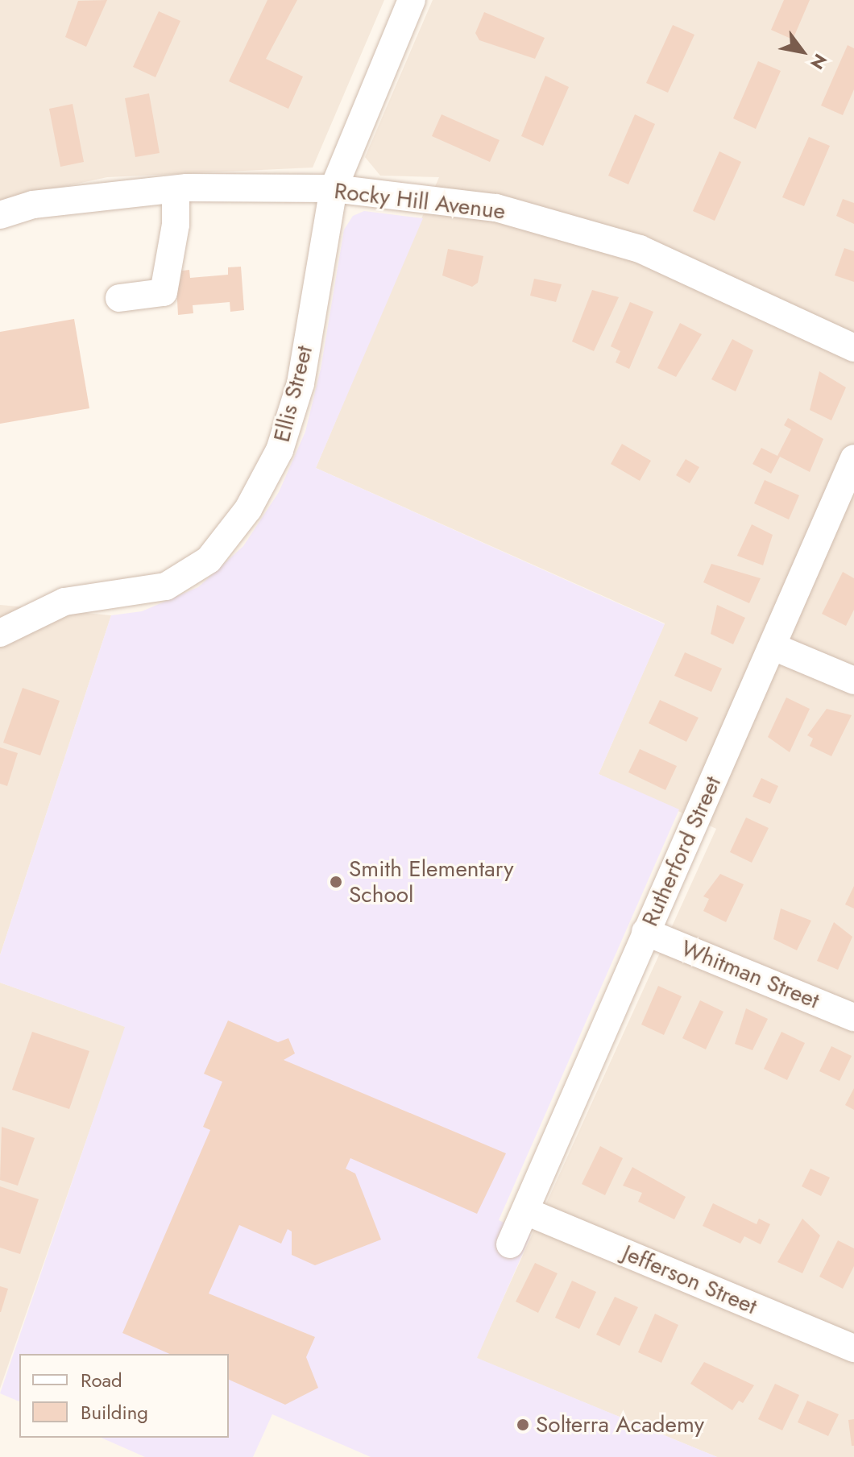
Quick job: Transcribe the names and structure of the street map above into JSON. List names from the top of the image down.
{
  "streets": {
    "street": [
      "Rocky Hill Avenue",
      "Ellis Street",
      "Rutherford Street",
      "Whitman Street",
      "Jefferson Street"
    ]
  },
  "crossings": [
    ["Rocky Hill Avenue", "Ellis Street"],
    ["Rutherford Street", "Whitman Street"],
    ["Rutherford Street", "Jefferson Street"]
  ],
  "places": ["Smith Elementary School", "Solterra Academy"],
  "legend": ["Road", "Building"],
  "north": "bottom right"
}
